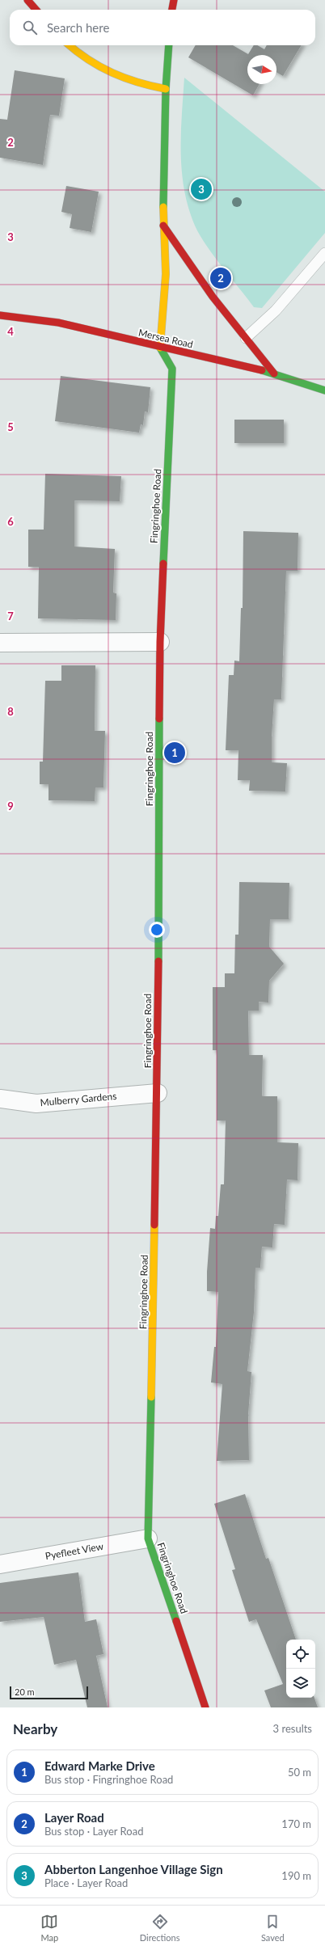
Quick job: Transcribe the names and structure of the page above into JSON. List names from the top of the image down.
{
  "streets": {
    "street": [
      "Mersea Road",
      "Fingringhoe Road",
      "Mulberry Gardens",
      "Pyefleet View"
    ]
  },
  "crossings": [
    ["Mersea Road", "Fingringhoe Road"],
    ["Fingringhoe Road", "Mulberry Gardens"],
    ["Fingringhoe Road", "Pyefleet View"]
  ],
  "scale_bar": "20 m",
  "north": "right",
  "page": {
    "search": "Search here",
    "pins": ["3", "2", "1"],
    "scale": "20 m",
    "heading": ["Nearby", "3 results"],
    "list": [
      {
        "mark": "1",
        "name": "Edward Marke Drive",
        "note": "Bus stop · Fingringhoe Road",
        "value": "50 m"
      },
      {
        "mark": "2",
        "name": "Layer Road",
        "note": "Bus stop · Layer Road",
        "value": "170 m"
      },
      {
        "mark": "3",
        "name": "Abberton Langenhoe Village Sign",
        "note": "Place · Layer Road",
        "value": "190 m"
      }
    ],
    "nav": ["Map", "Directions", "Saved"]
  },
  "grid": {
    "rows": [
      "2",
      "3",
      "4",
      "5",
      "6",
      "7",
      "8",
      "9"
    ]
  }
}
